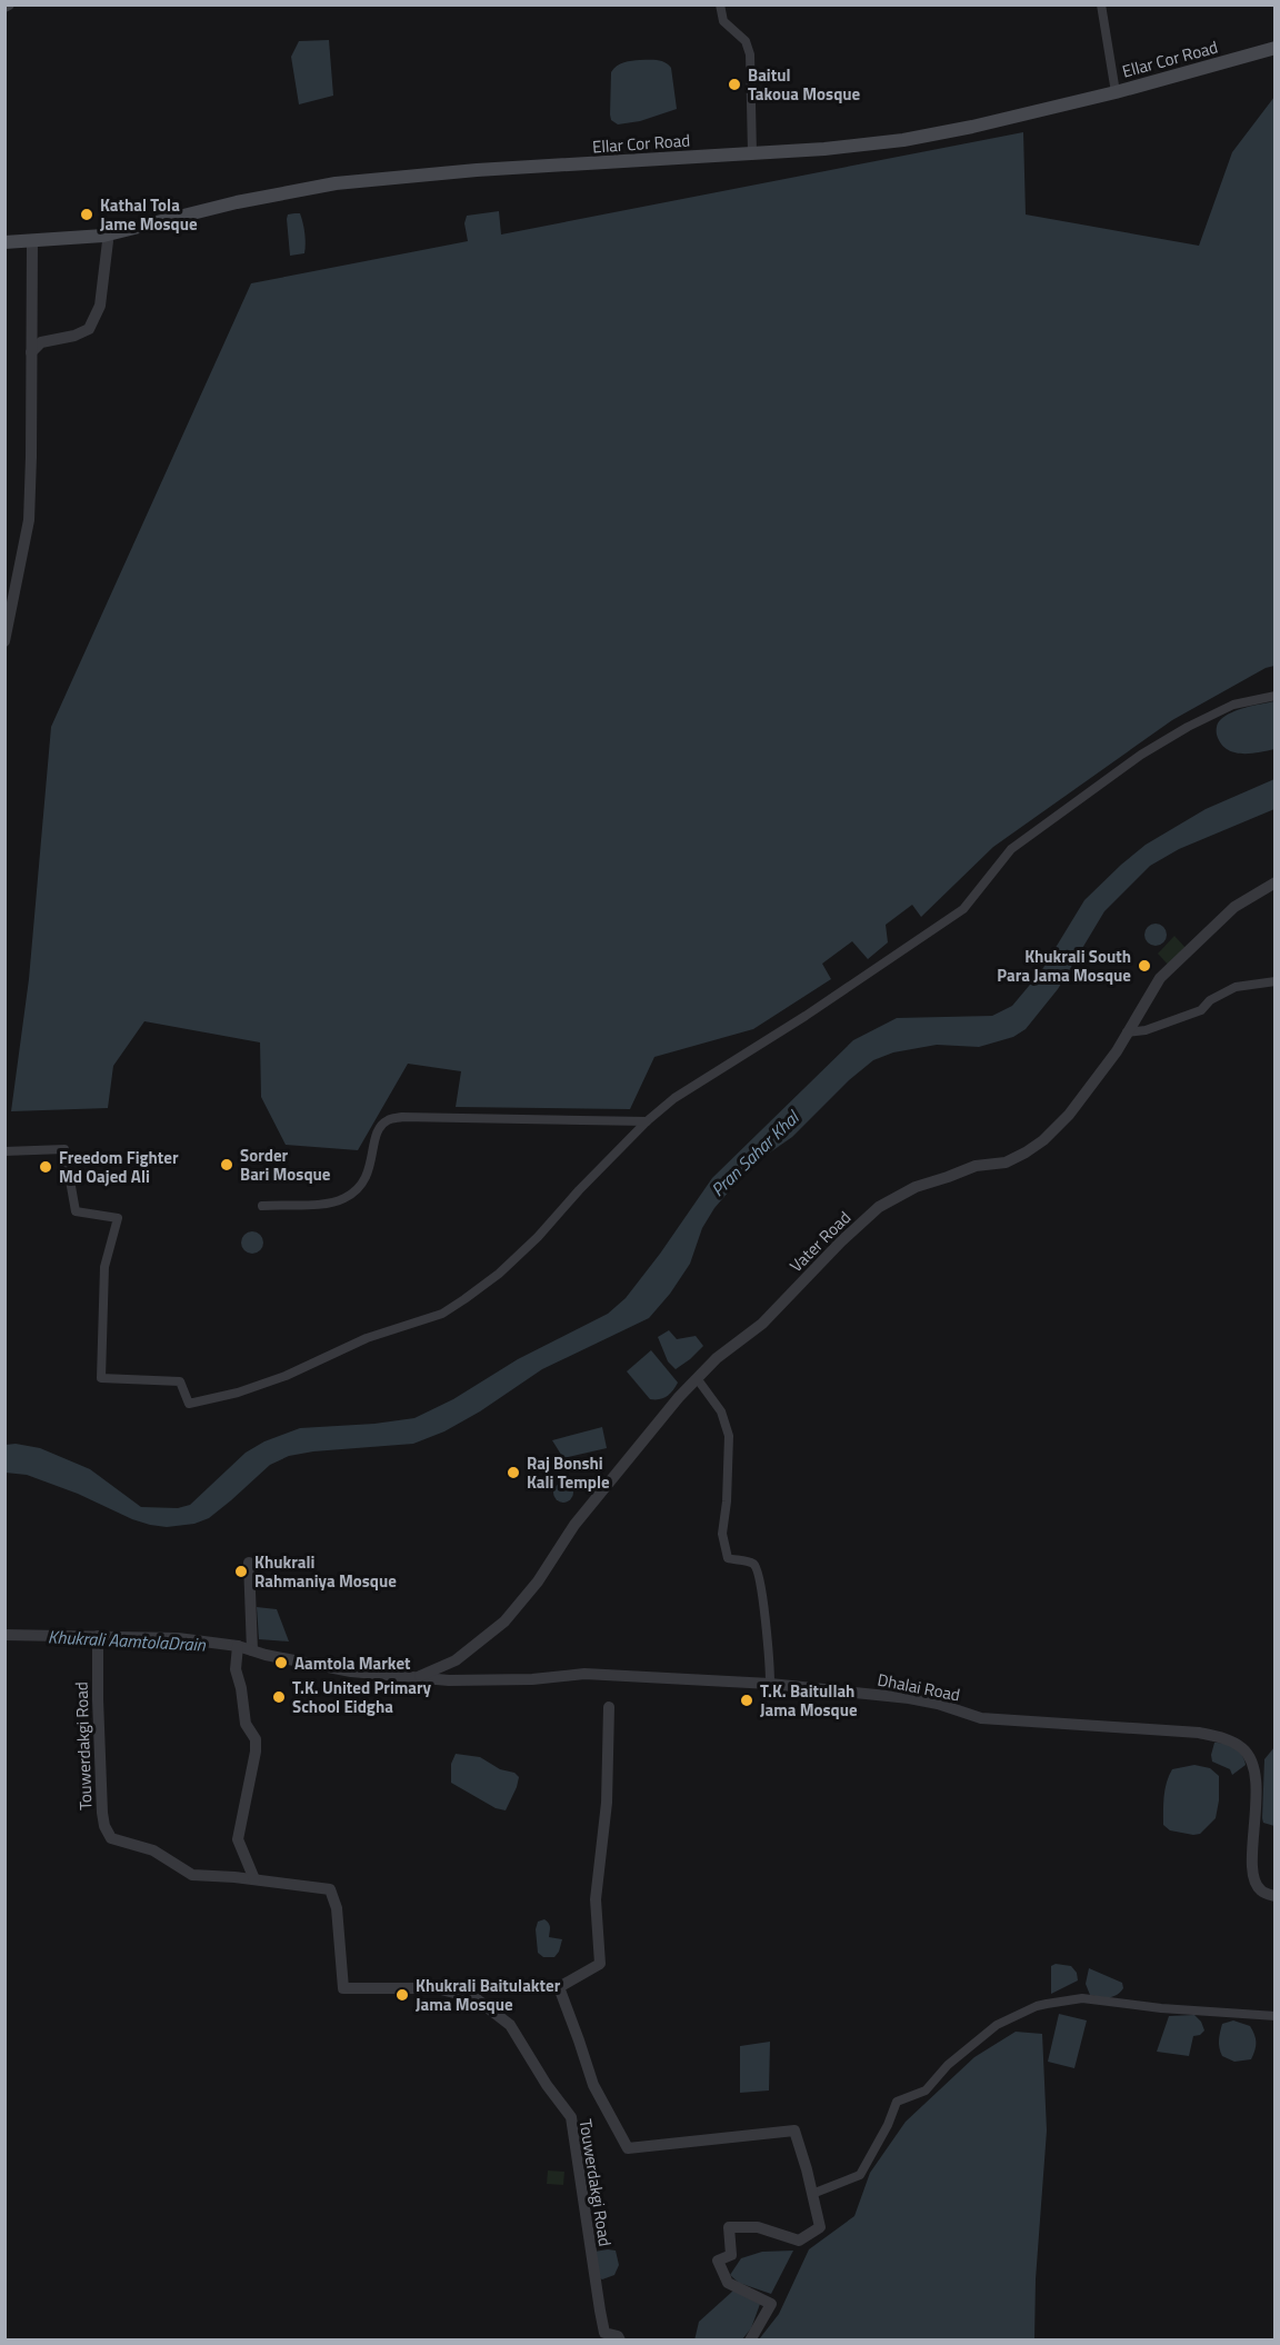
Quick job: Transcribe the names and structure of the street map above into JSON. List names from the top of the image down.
{
  "streets": {
    "main road": ["Ellar Cor Road"],
    "street": ["Vater Road", "Dhalai Road", "Touwerdakgi Road"]
  },
  "crossings": [
    ["Vater Road", "Dhalai Road"],
    ["Dhalai Road", "Touwerdakgi Road"]
  ],
  "water": ["Pran Sahar Khal", "Khukrali AamtolaDrain"],
  "places": [
    "Baitul Takoua Mosque",
    "Kathal Tola Jame Mosque",
    "Khukrali South Para Jama Mosque",
    "Sorder Bari Mosque",
    "Freedom Fighter Md Oajed Ali",
    "Raj Bonshi Kali Temple",
    "Khukrali Rahmaniya Mosque",
    "Aamtola Market",
    "T.K. United Primary School Eidgha",
    "T.K. Baitullah Jama Mosque",
    "Khukrali Baitulakter Jama Mosque"
  ]
}
